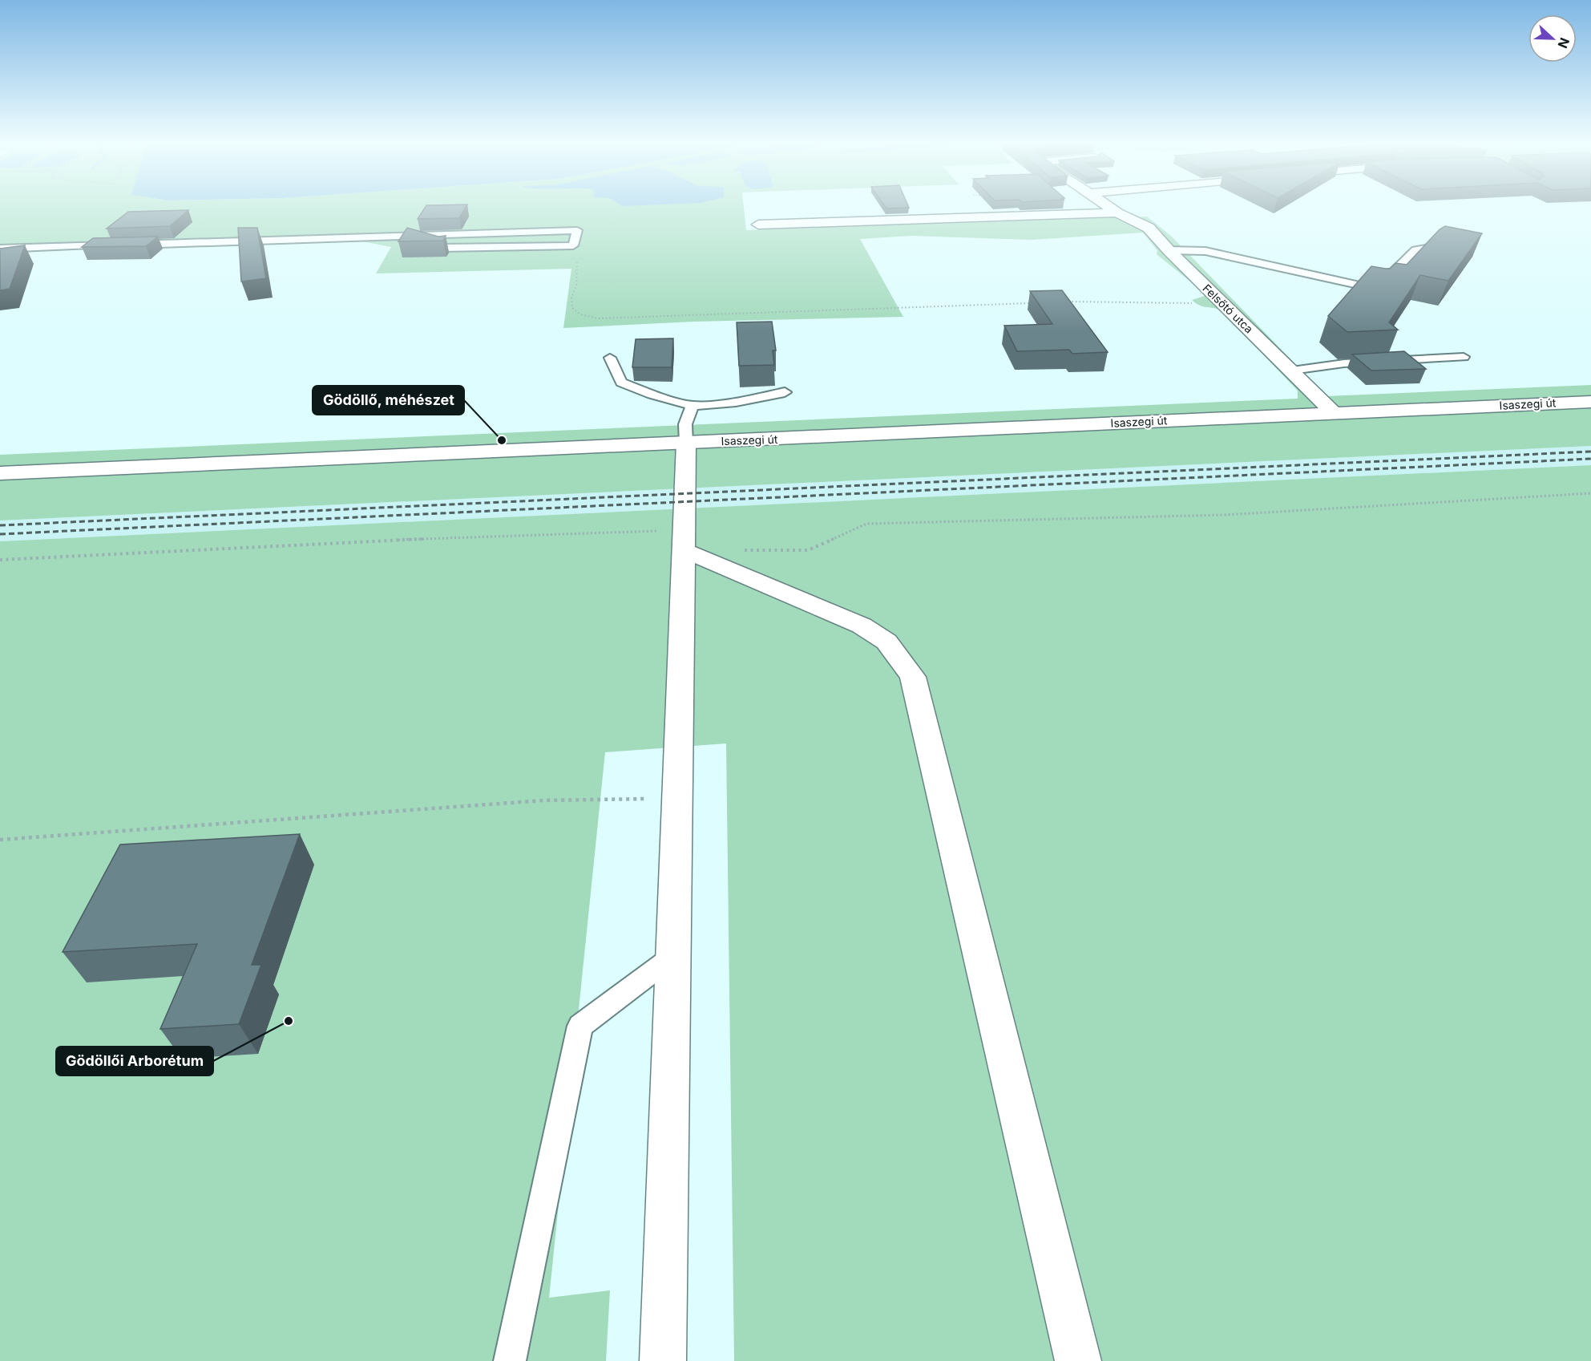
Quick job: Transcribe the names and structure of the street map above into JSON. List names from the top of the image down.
{
  "streets": {
    "street": ["Felsőtó utca", "Isaszegi út"]
  },
  "crossings": [
    ["Felsőtó utca", "Isaszegi út"]
  ],
  "places": ["Gödöllő, méhészet", "Gödöllői Arborétum"],
  "north": "right"
}
